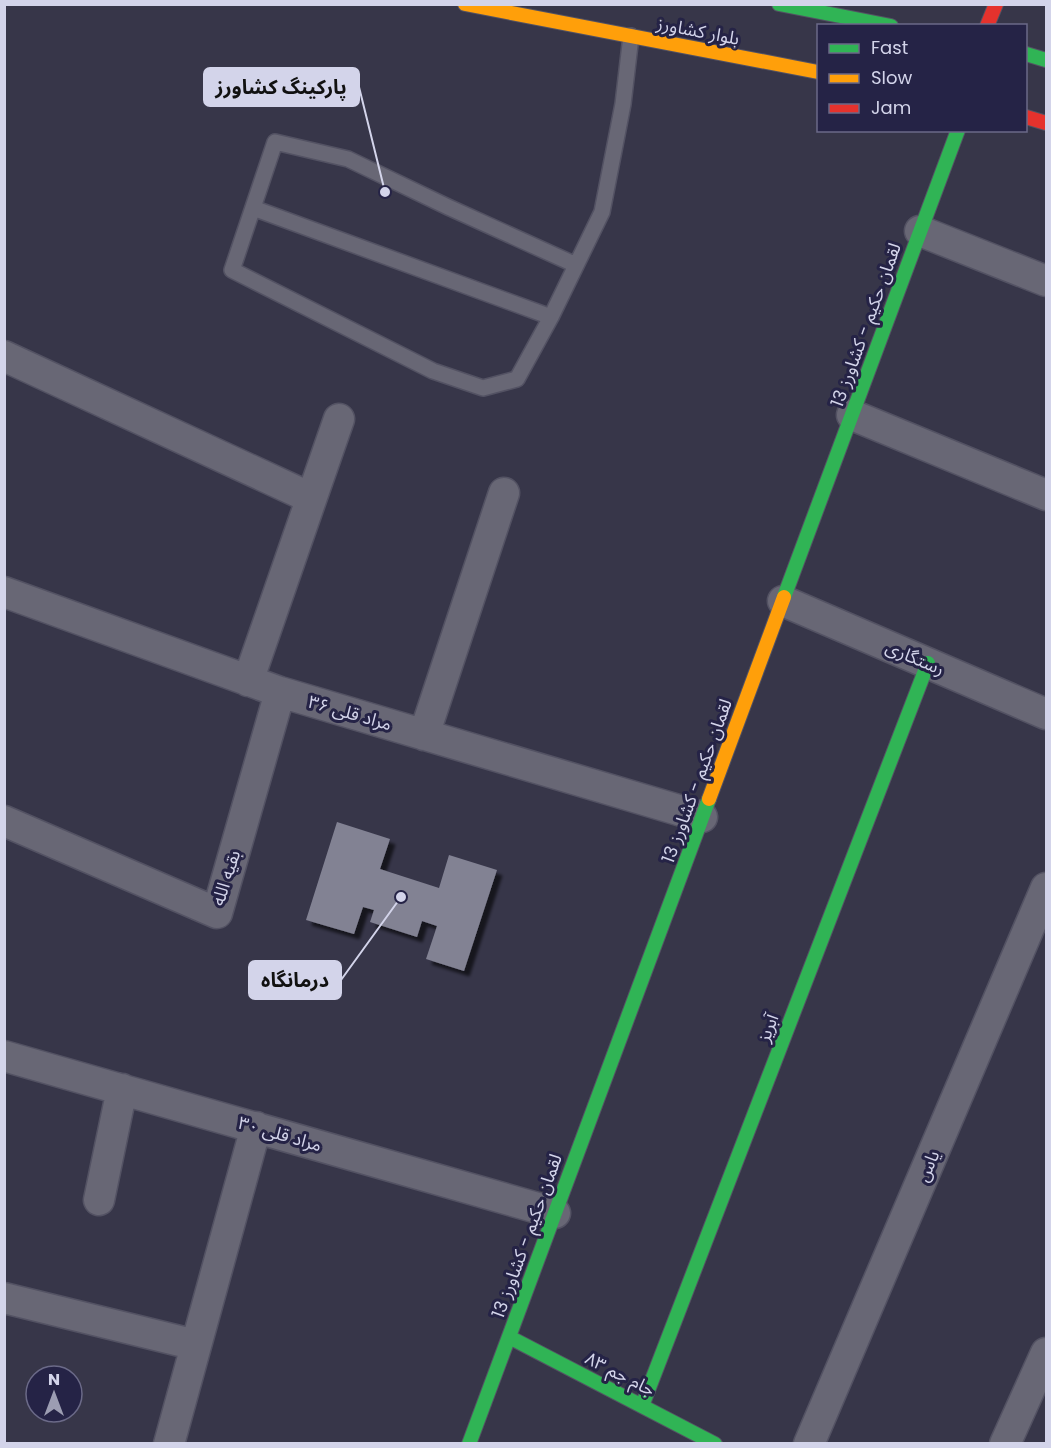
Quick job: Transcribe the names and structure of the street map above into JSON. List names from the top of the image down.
{
  "streets": {
    "street": [
      "بلوار کشاورز",
      "لقمان حکیم - کشاورز 13",
      "رستگاری",
      "مراد قلی ۳۶",
      "بقیه الله",
      "آبریز",
      "مراد قلی ۳۰",
      "یاس",
      "جام جم ۸۳"
    ]
  },
  "crossings": [
    ["لقمان حکیم - کشاورز 13", "رستگاری"],
    ["لقمان حکیم - کشاورز 13", "مراد قلی ۳۶"],
    ["لقمان حکیم - کشاورز 13", "مراد قلی ۳۰"],
    ["لقمان حکیم - کشاورز 13", "جام جم ۸۳"],
    ["رستگاری", "آبریز"],
    ["مراد قلی ۳۶", "بقیه الله"],
    ["آبریز", "جام جم ۸۳"]
  ],
  "places": ["پارکینگ کشاورز", "درمانگاه"],
  "legend": ["Fast", "Slow", "Jam"],
  "north": "top"
}
